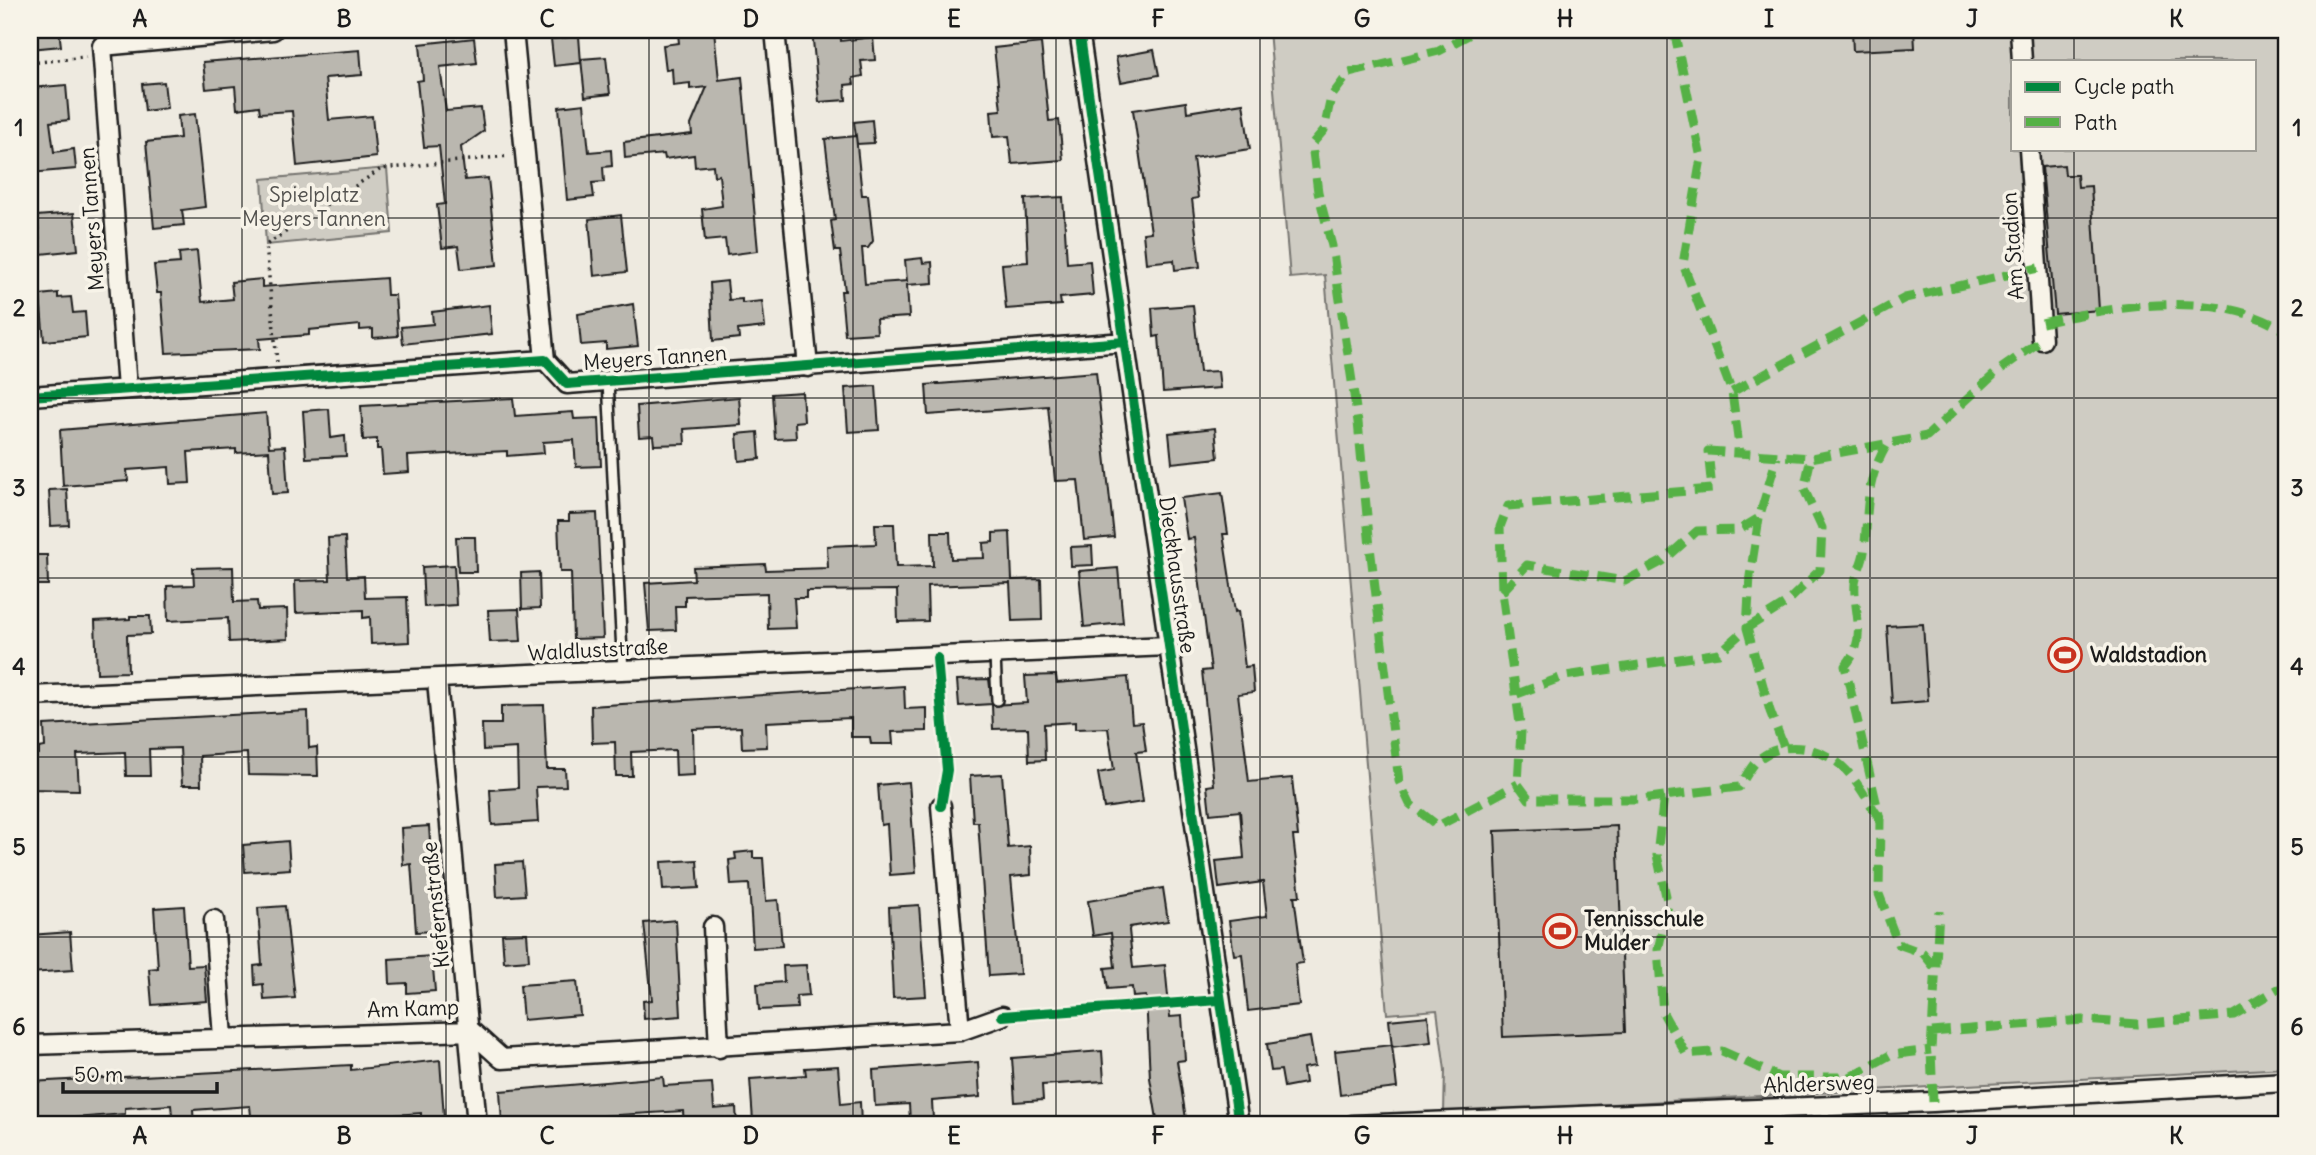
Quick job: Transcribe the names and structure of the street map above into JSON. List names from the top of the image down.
{
  "streets": {
    "street": [
      "Meyers Tannen",
      "Am Stadion",
      "Dieckhausstraße",
      "Waldluststraße",
      "Kiefernstraße",
      "Am Kamp",
      "Ahldersweg"
    ]
  },
  "crossings": [
    ["Meyers Tannen", "Dieckhausstraße"],
    ["Dieckhausstraße", "Waldluststraße"],
    ["Waldluststraße", "Kiefernstraße"],
    ["Kiefernstraße", "Am Kamp"]
  ],
  "parks": ["Spielplatz Meyers Tannen"],
  "places": {
    "sports": ["Waldstadion", "Tennisschule Mulder"]
  },
  "legend": ["Cycle path", "Path"],
  "scale_bar": "50 m",
  "grid": {
    "columns": [
      "A",
      "B",
      "C",
      "D",
      "E",
      "F",
      "G",
      "H",
      "I",
      "J",
      "K"
    ],
    "rows": [
      "1",
      "2",
      "3",
      "4",
      "5",
      "6"
    ]
  }
}
